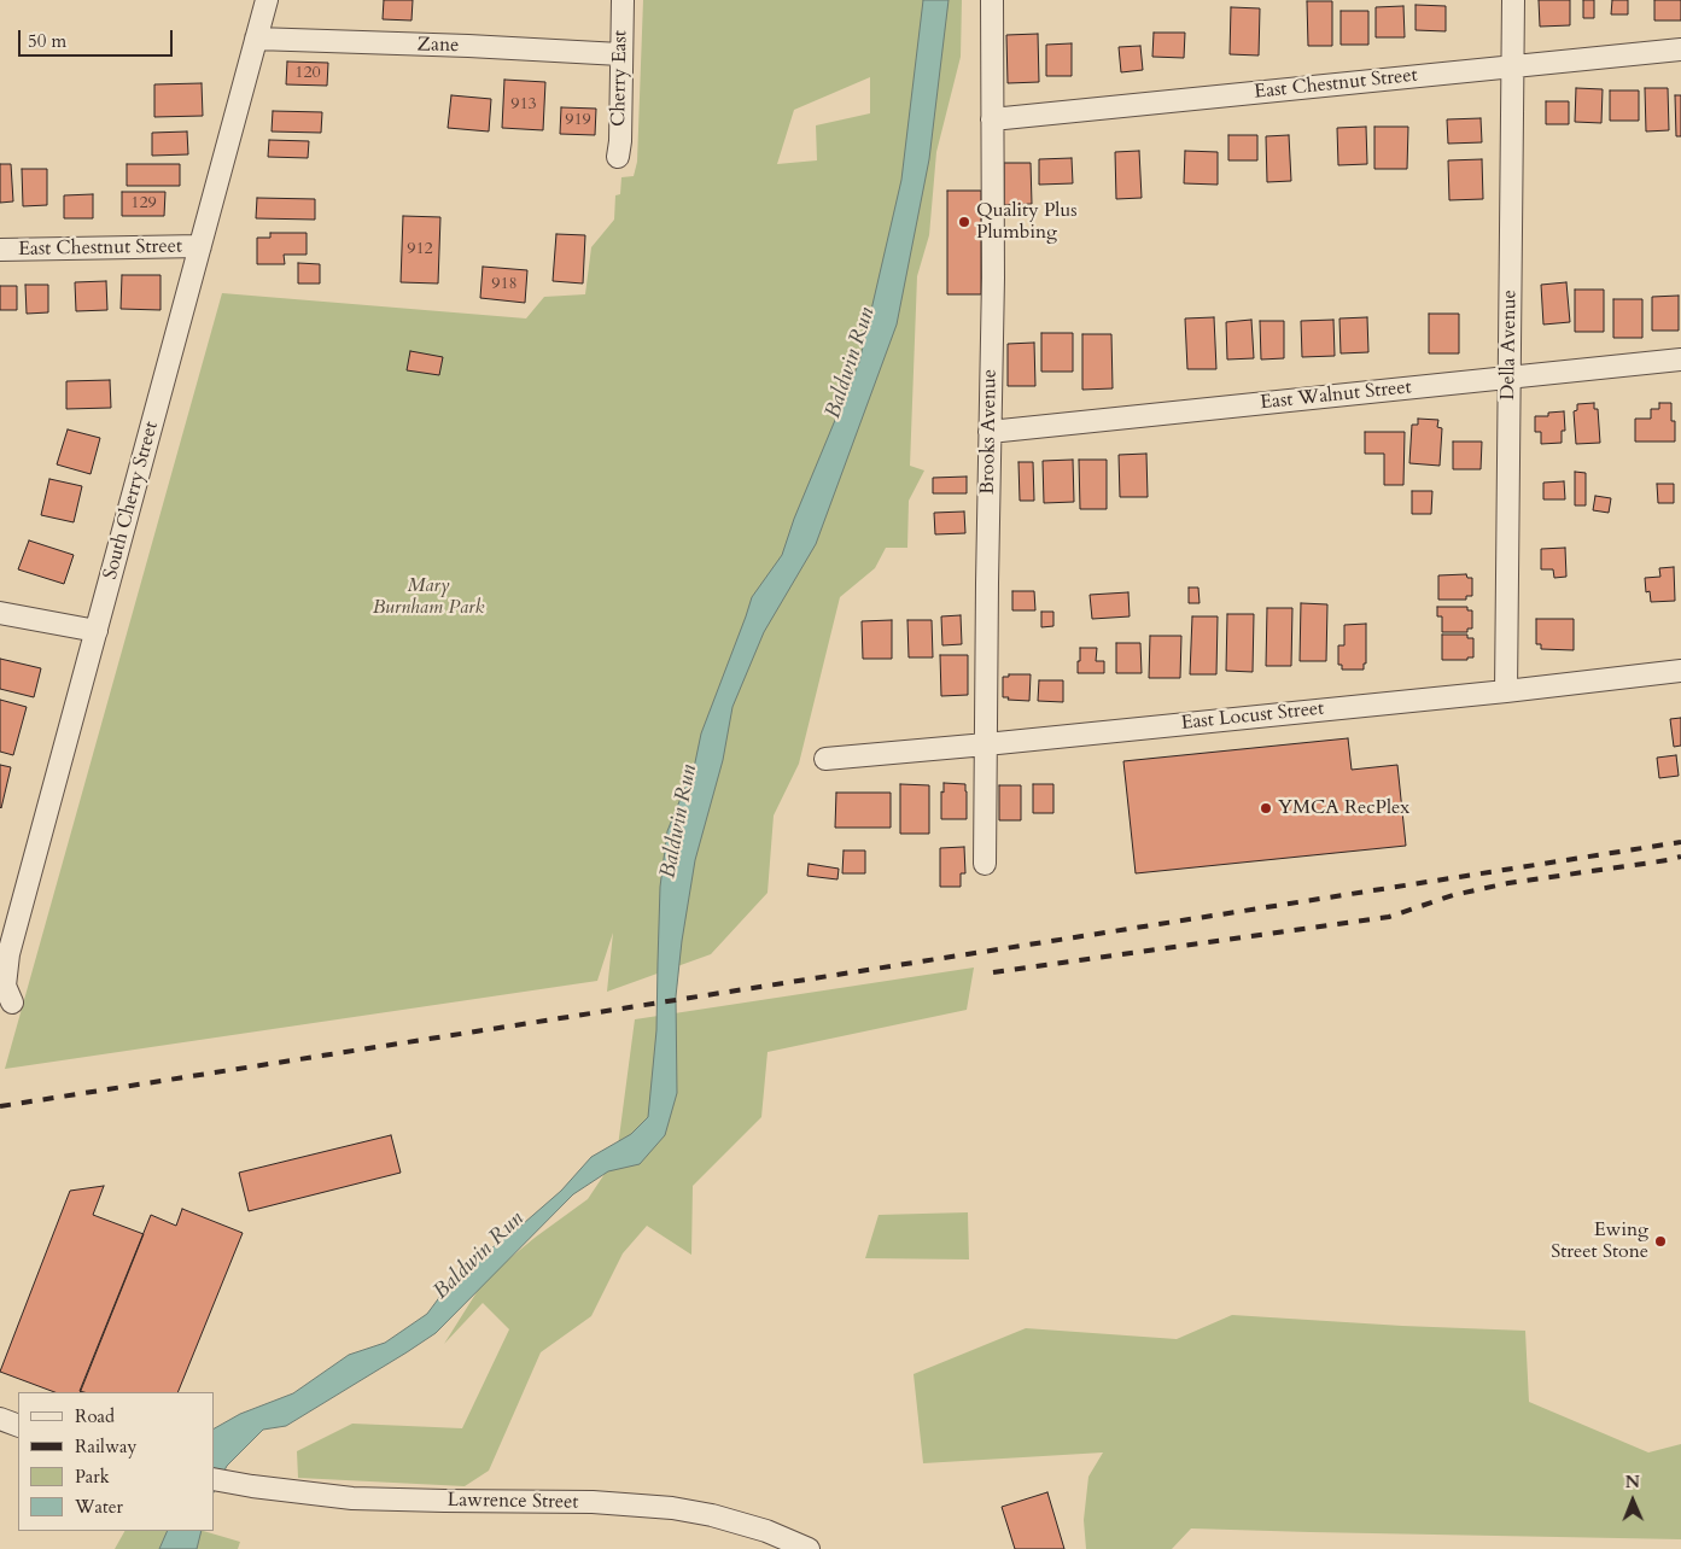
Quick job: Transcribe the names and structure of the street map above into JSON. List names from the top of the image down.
{
  "streets": {
    "street": [
      "Zane",
      "Cherry East",
      "East Chestnut Street",
      "Della Avenue",
      "East Walnut Street",
      "Brooks Avenue",
      "South Cherry Street",
      "East Locust Street",
      "Lawrence Street"
    ]
  },
  "crossings": [
    ["Zane", "Cherry East"],
    ["Zane", "South Cherry Street"],
    ["East Chestnut Street", "Della Avenue"],
    ["East Chestnut Street", "Brooks Avenue"],
    ["East Chestnut Street", "South Cherry Street"],
    ["Della Avenue", "East Walnut Street"],
    ["Della Avenue", "East Locust Street"],
    ["East Walnut Street", "Brooks Avenue"],
    ["Brooks Avenue", "East Locust Street"]
  ],
  "water": ["Baldwin Run"],
  "parks": ["Mary Burnham Park"],
  "places": ["Quality Plus Plumbing", "YMCA RecPlex", "Ewing Street Stone"],
  "house_numbers": [
    "120",
    "913",
    "919",
    "129",
    "912",
    "918"
  ],
  "legend": [
    "Road",
    "Railway",
    "Park",
    "Water"
  ],
  "scale_bar": "50 m",
  "north": "top"
}
